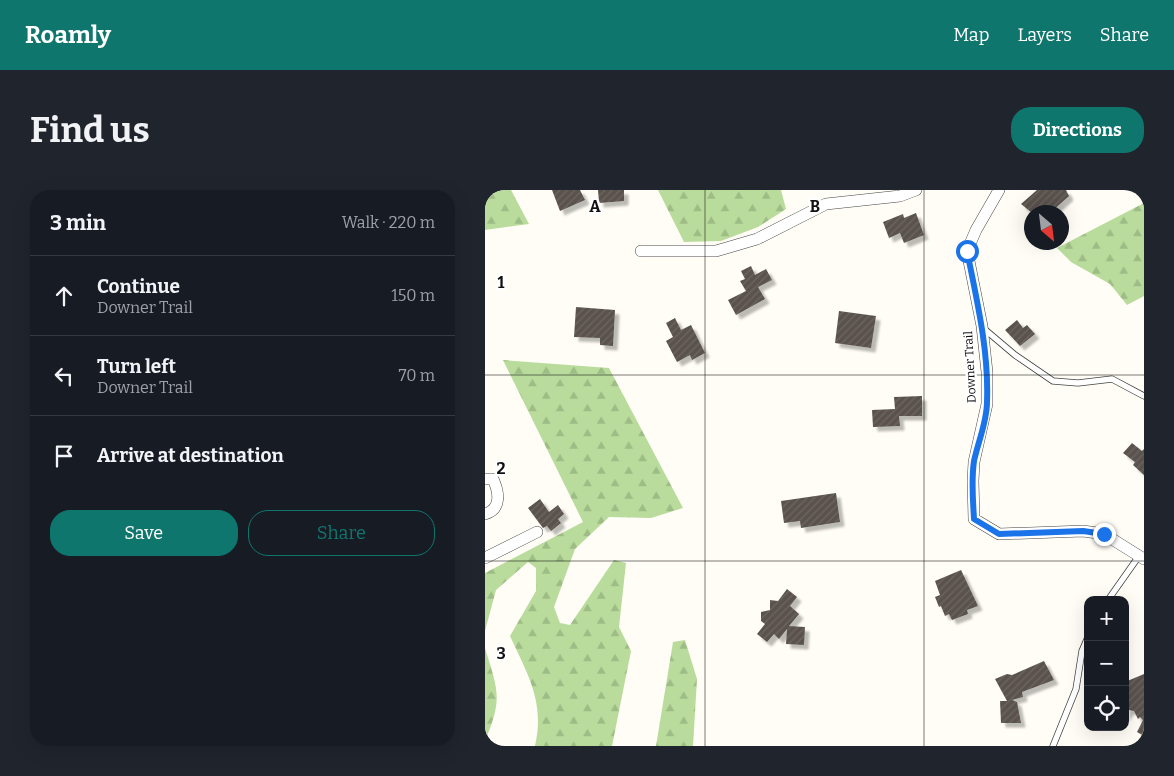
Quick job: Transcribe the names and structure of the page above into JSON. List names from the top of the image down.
{
  "streets": {
    "street": ["Downer Trail"]
  },
  "north": "bottom right",
  "page": {
    "header": "Roamly",
    "nav": ["Map", "Layers", "Share"],
    "buttons": [
      "Directions",
      ["Save", "Share"]
    ],
    "title": "Find us",
    "heading": ["3 min", "Walk · 220 m"],
    "list": [
      ["Continue", "Downer Trail", "150 m"],
      ["Turn left", "Downer Trail", "70 m"],
      "Arrive at destination"
    ],
    "map_buttons": ["+", "−"]
  },
  "grid": {
    "columns": ["A", "B"],
    "rows": ["1", "2", "3"]
  }
}
